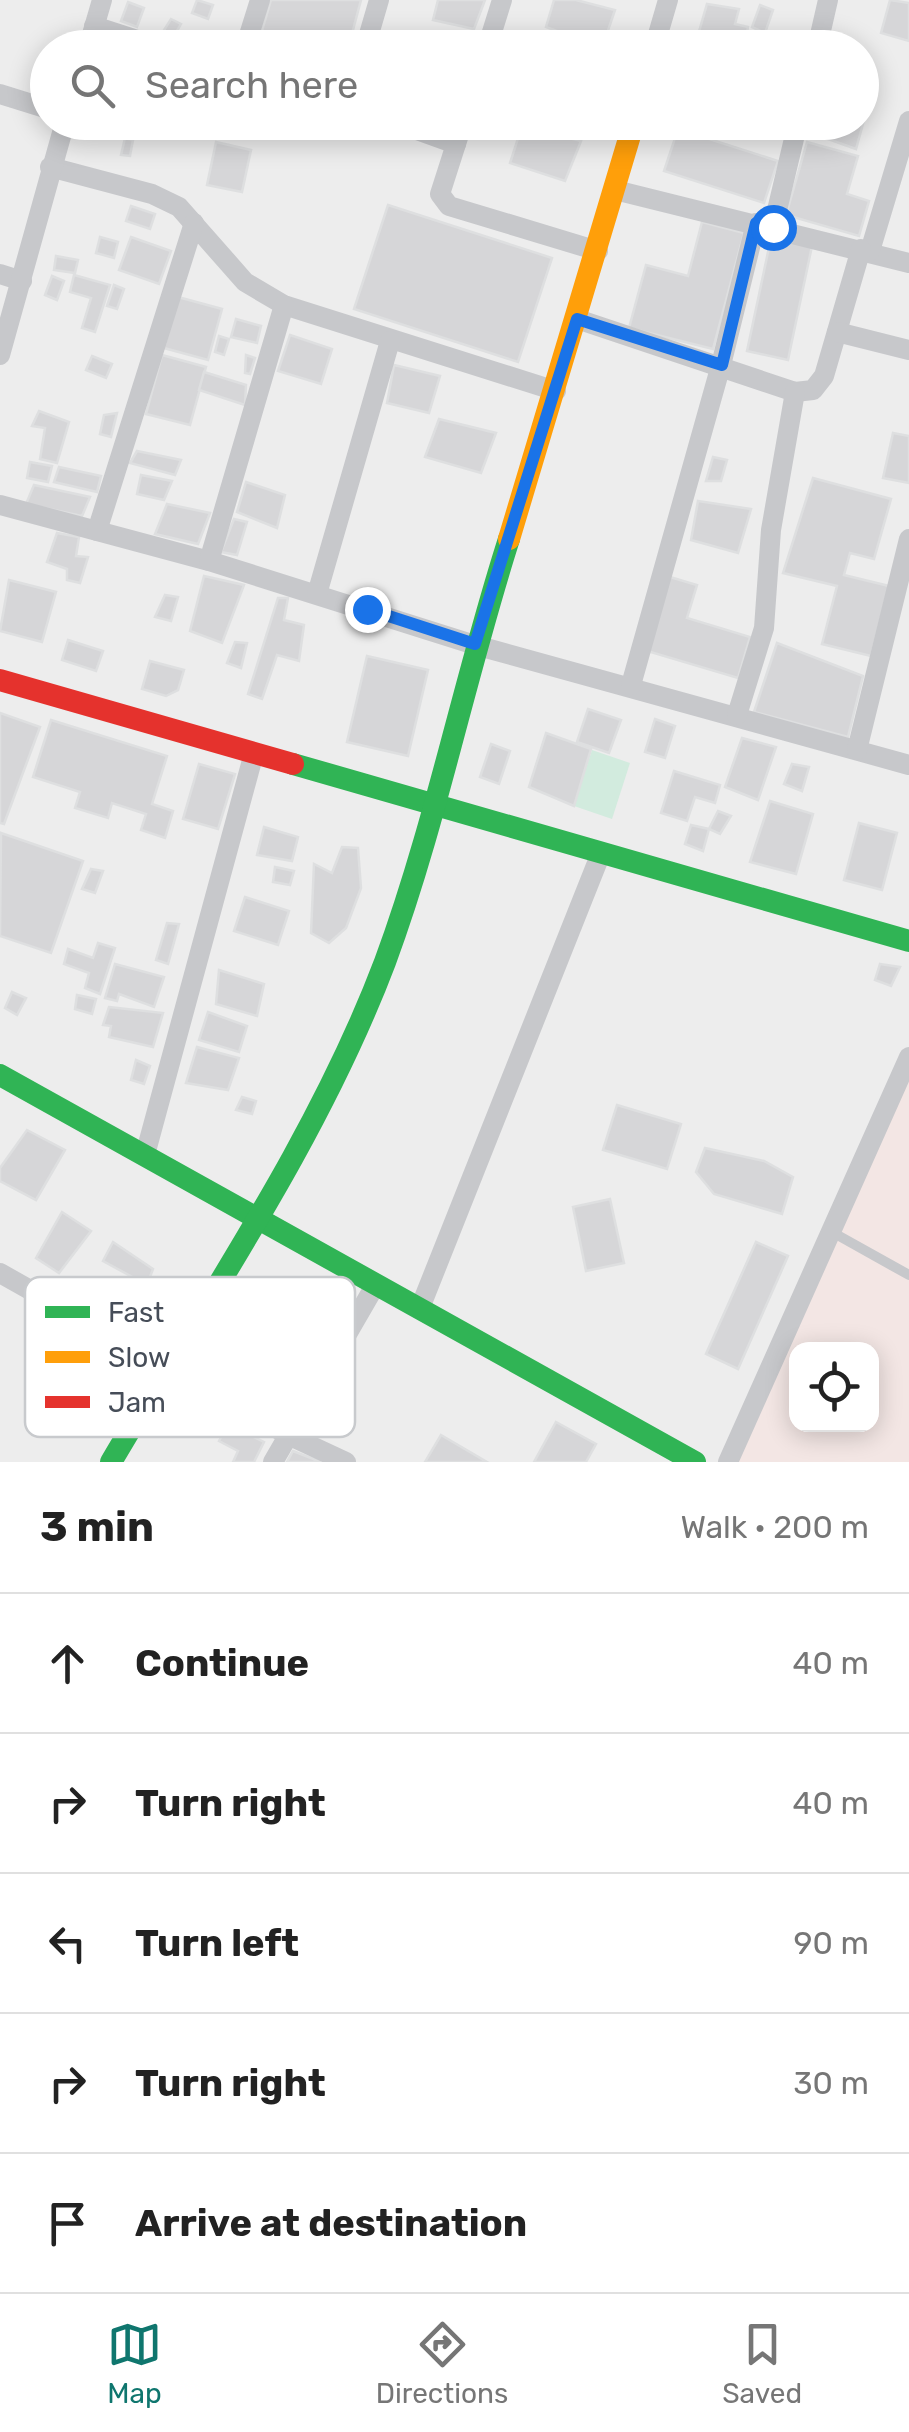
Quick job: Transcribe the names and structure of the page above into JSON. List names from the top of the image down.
{
  "legend": ["Fast", "Slow", "Jam"],
  "page": {
    "search": "Search here",
    "heading": ["3 min", "Walk · 200 m"],
    "list": [
      ["Continue", "40 m"],
      ["Turn right", "40 m"],
      ["Turn left", "90 m"],
      ["Turn right", "30 m"],
      "Arrive at destination"
    ],
    "nav": ["Map", "Directions", "Saved"]
  }
}
